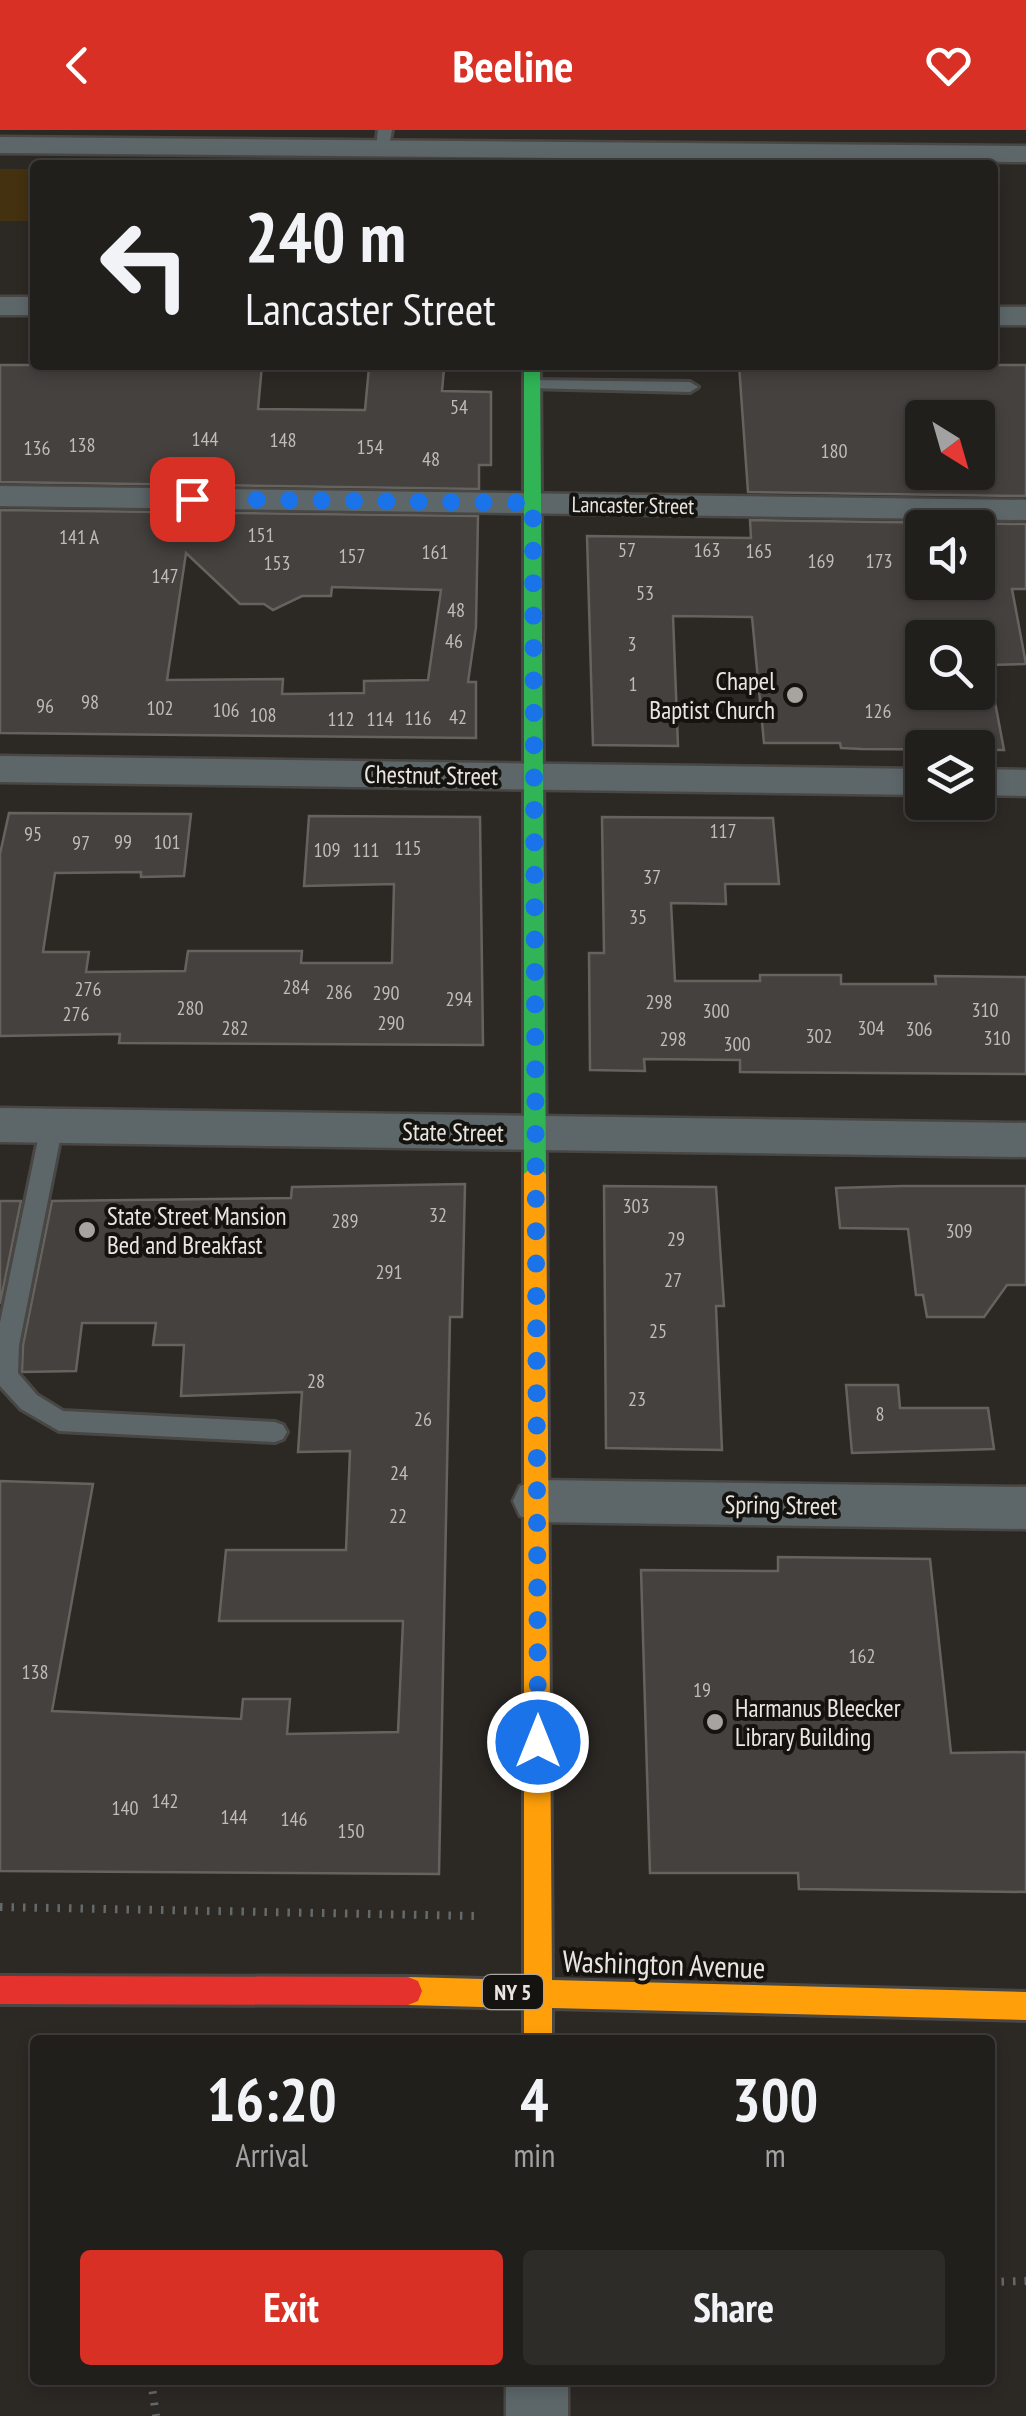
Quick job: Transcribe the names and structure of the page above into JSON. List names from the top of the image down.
{
  "streets": {
    "street": [
      "Lancaster Street",
      "Chestnut Street",
      "State Street",
      "Spring Street",
      "Washington Avenue",
      "NY 5"
    ]
  },
  "places": ["Chapel Baptist Church", "State Street Mansion Bed and Breakfast", "Harmanus Bleecker Library Building"],
  "house_numbers": [
    "54",
    "144",
    "148",
    "138",
    "154",
    "136",
    "180",
    "48",
    "151",
    "141 A",
    "57",
    "163",
    "165",
    "161",
    "157",
    "169",
    "173",
    "153",
    "147",
    "53",
    "48",
    "46",
    "3",
    "1",
    "98",
    "96",
    "102",
    "106",
    "126",
    "108",
    "42",
    "116",
    "112",
    "114",
    "117",
    "95",
    "99",
    "101",
    "97",
    "115",
    "109",
    "111",
    "37",
    "35",
    "284",
    "276",
    "286",
    "290",
    "294",
    "298",
    "280",
    "310",
    "300",
    "276",
    "290",
    "282",
    "304",
    "306",
    "302",
    "310",
    "298",
    "300",
    "303",
    "32",
    "289",
    "309",
    "29",
    "291",
    "27",
    "25",
    "28",
    "23",
    "8",
    "26",
    "24",
    "22",
    "162",
    "138",
    "19",
    "142",
    "140",
    "144",
    "146",
    "150"
  ],
  "north": "bottom right",
  "page": {
    "header": "Beeline",
    "turn": ["240 m", "Lancaster Street"],
    "eta": [
      "16:20",
      "Arrival",
      "4",
      "min",
      "300",
      "m"
    ],
    "buttons": ["Exit", "Share"]
  }
}
